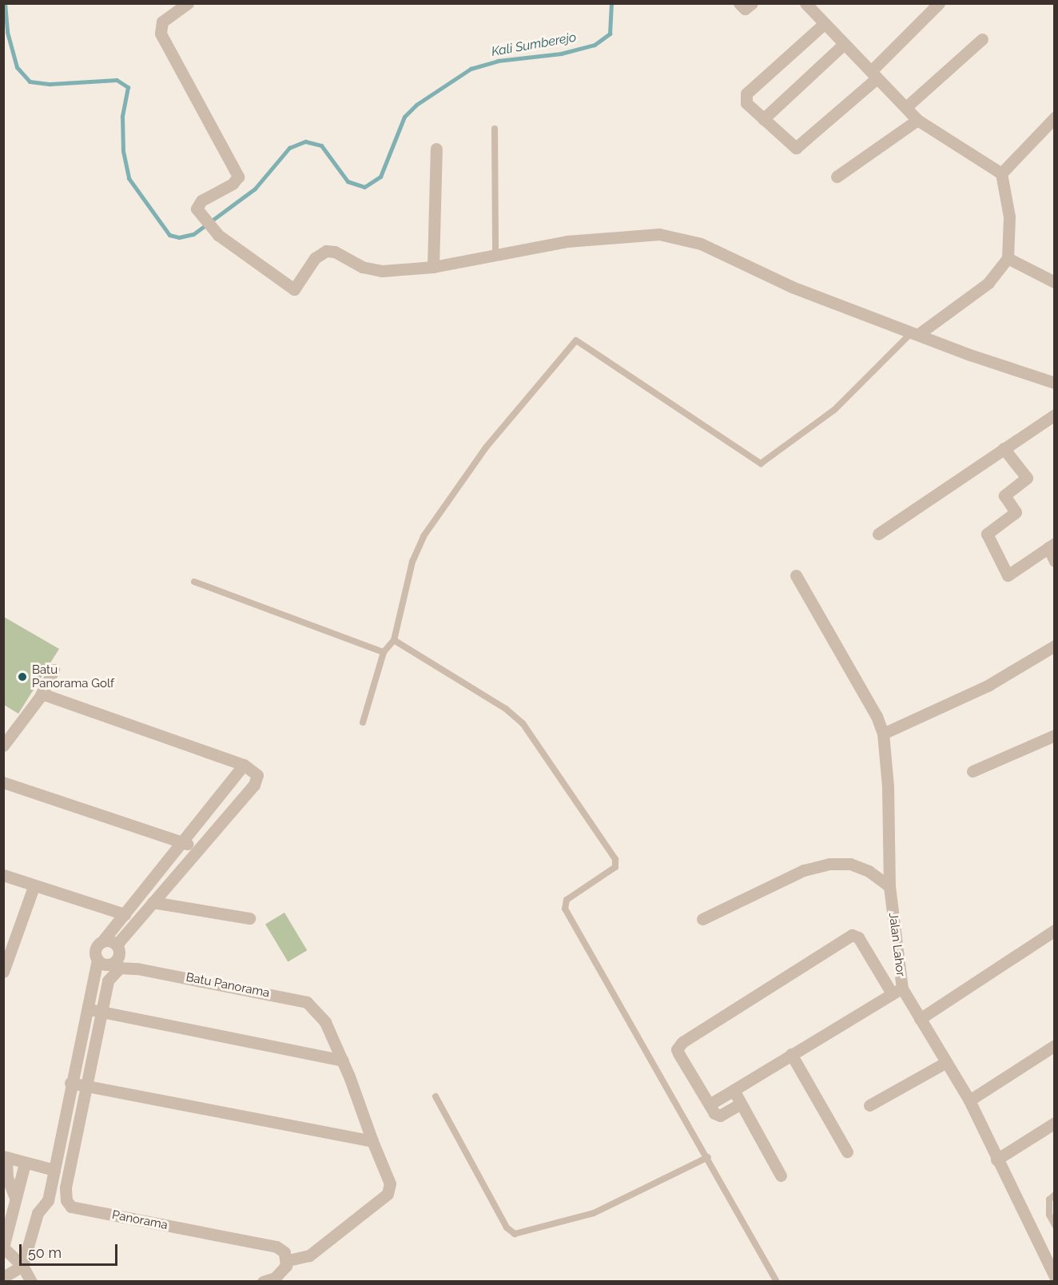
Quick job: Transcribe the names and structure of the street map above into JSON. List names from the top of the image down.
{
  "streets": {
    "street": ["Jalan Lahor", "Batu Panorama", "Panorama"]
  },
  "crossings": [
    ["Batu Panorama", "Panorama"]
  ],
  "water": ["Kali Sumberejo"],
  "places": ["Batu Panorama Golf"],
  "scale_bar": "50 m"
}
